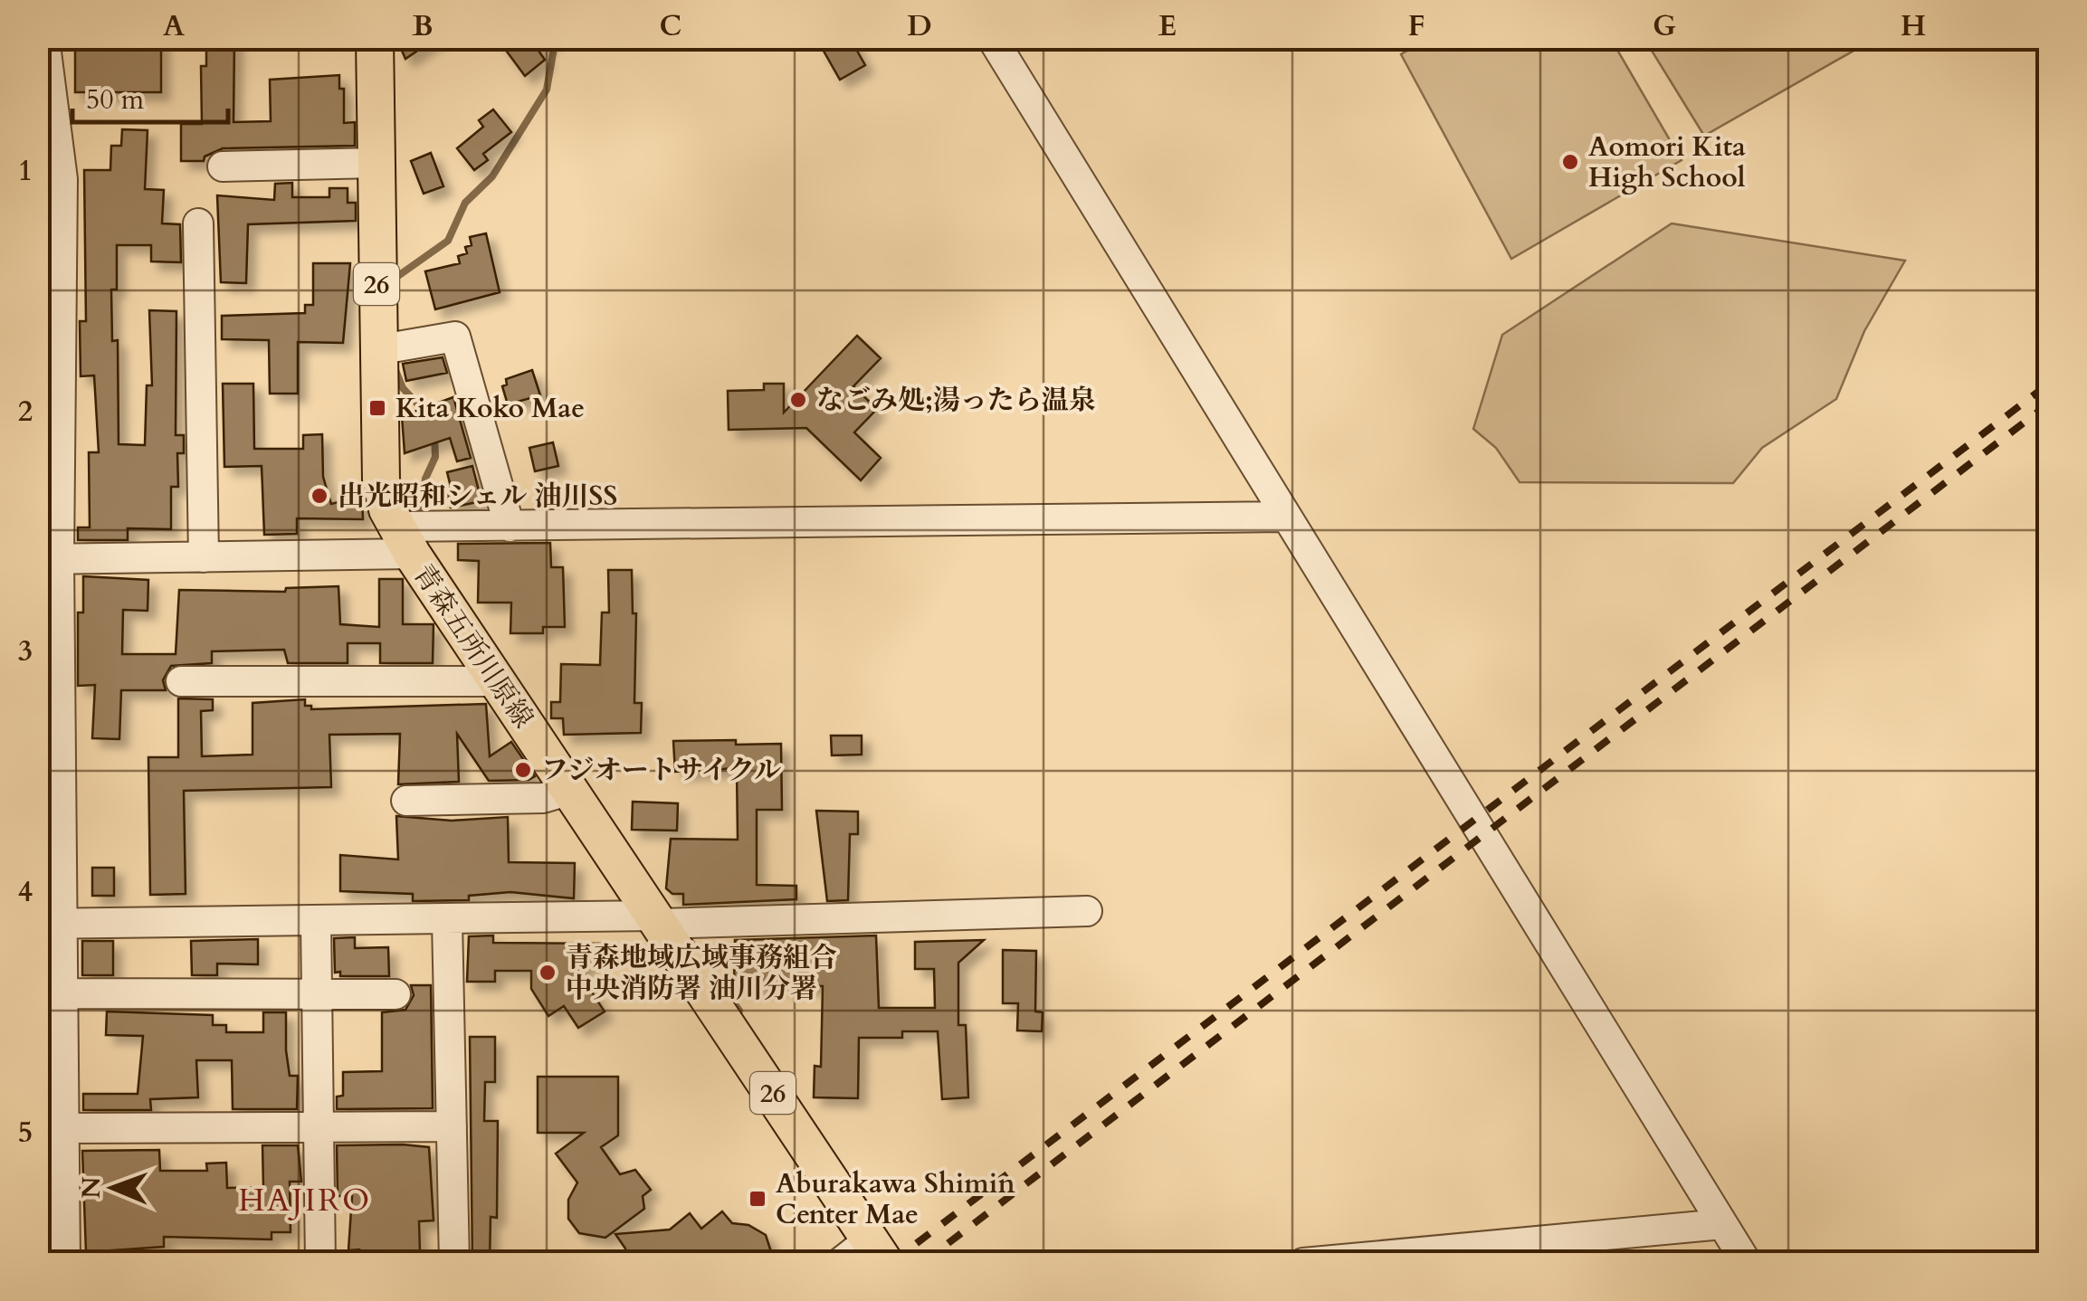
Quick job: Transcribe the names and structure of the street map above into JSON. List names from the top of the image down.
{
  "streets": {
    "main road": ["26", "青森五所川原線"]
  },
  "districts": ["HAJIRO"],
  "places": {
    "other": [
      "Aomori Kita High School",
      "なごみ処;湯ったら温泉",
      "出光昭和シェル 油川SS",
      "フジオートサイクル",
      "青森地域広域事務組合 中央消防署 油川分署"
    ],
    "transit": ["Kita Koko Mae", "Aburakawa Shimin Center Mae"]
  },
  "scale_bar": "50 m",
  "north": "left",
  "grid": {
    "columns": [
      "A",
      "B",
      "C",
      "D",
      "E",
      "F",
      "G",
      "H"
    ],
    "rows": [
      "1",
      "2",
      "3",
      "4",
      "5"
    ]
  }
}
